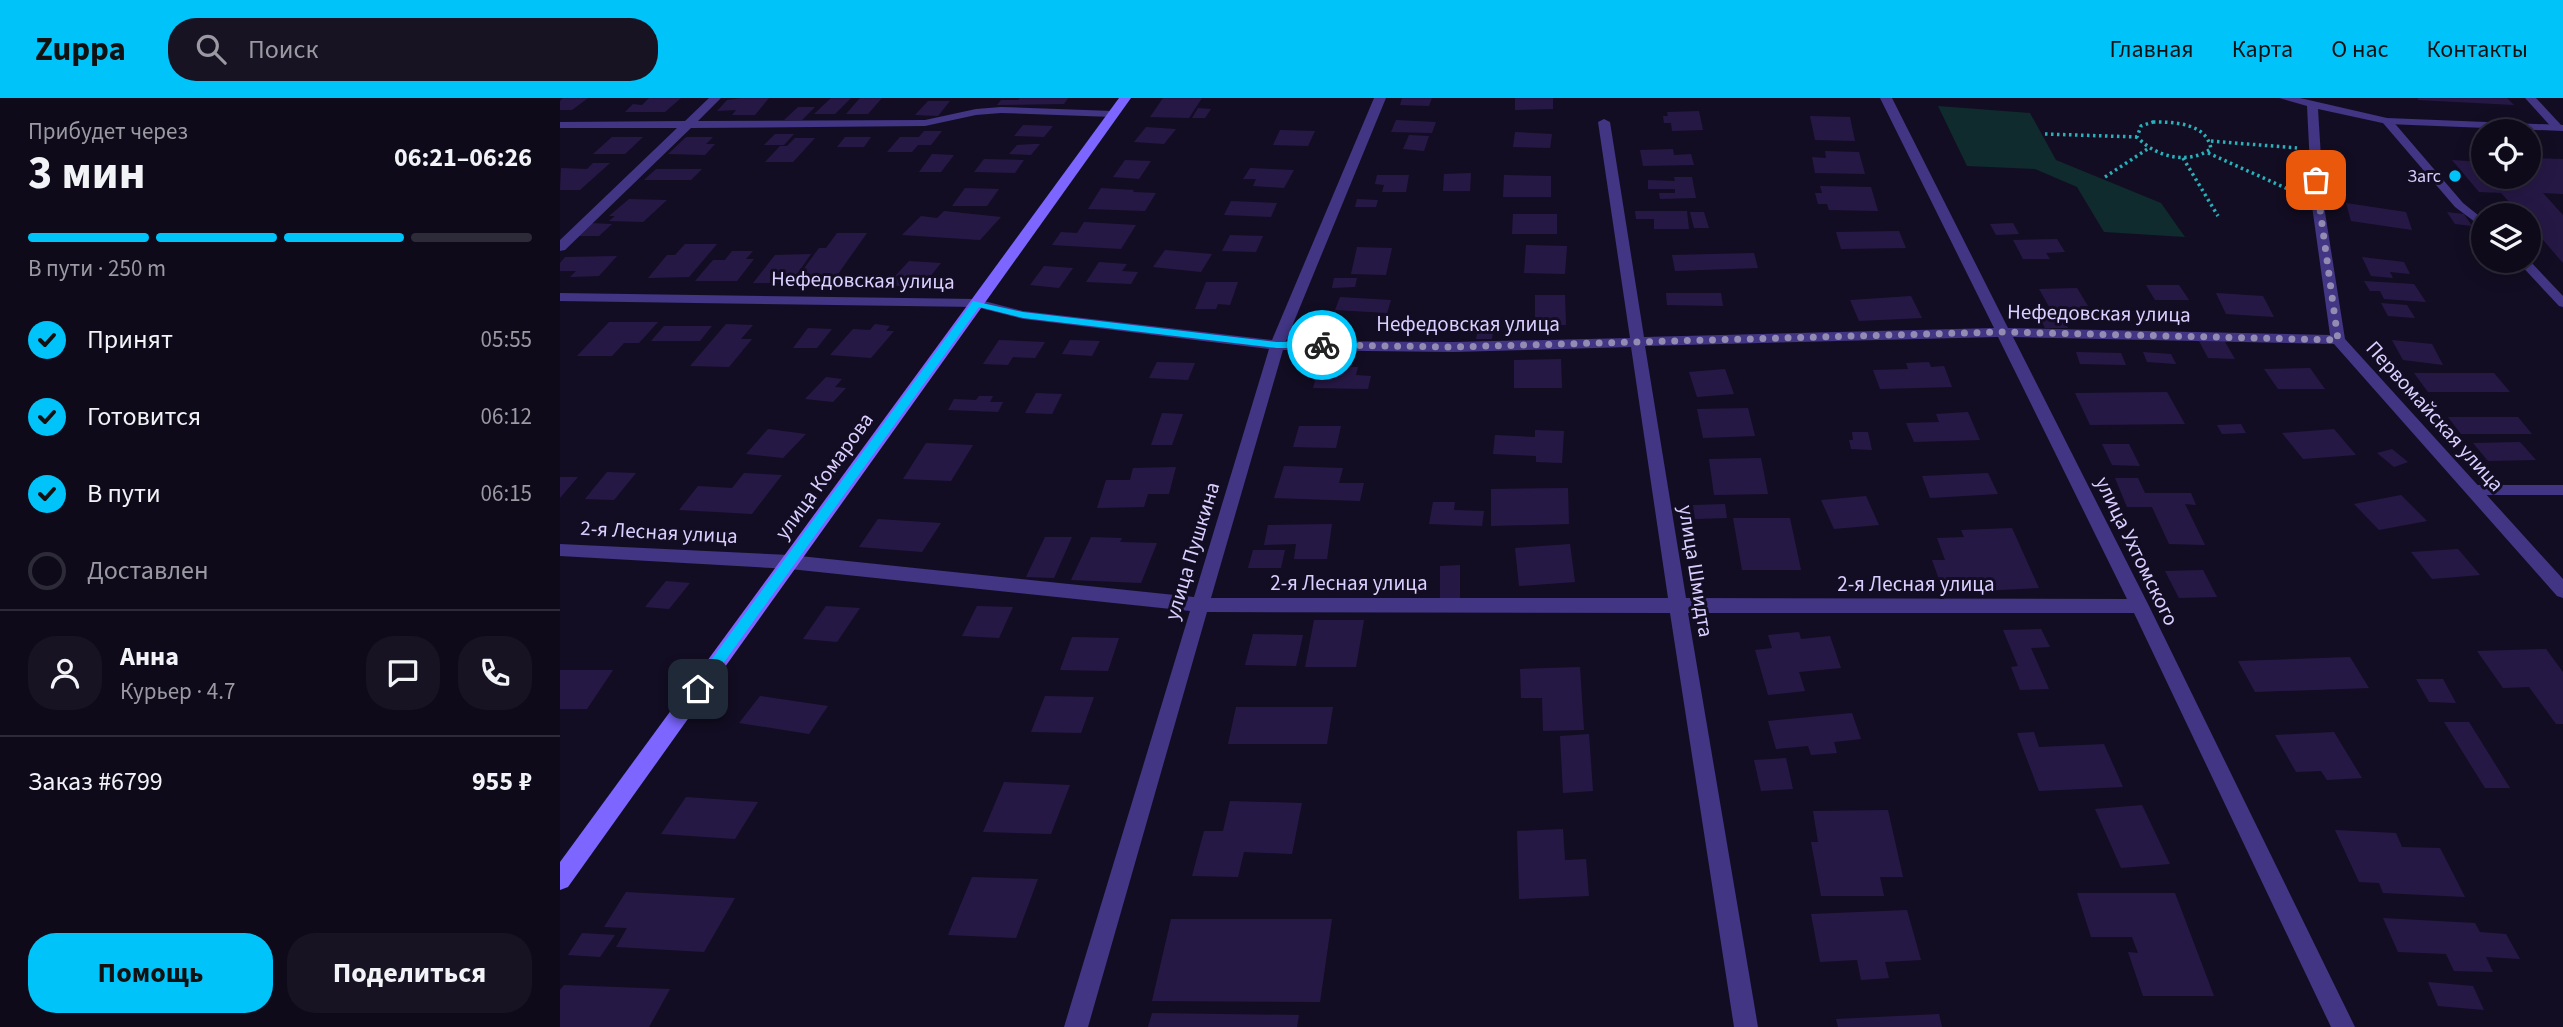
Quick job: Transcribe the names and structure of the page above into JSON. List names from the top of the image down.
{
  "streets": {
    "street": [
      "Нефедовская улица",
      "Первомайская улица",
      "улица Комарова",
      "2-я Лесная улица",
      "улица Пушкина",
      "улица Ухтомского",
      "улица Шмидта"
    ]
  },
  "crossings": [
    ["Нефедовская улица", "Первомайская улица"],
    ["Нефедовская улица", "улица Комарова"],
    ["Нефедовская улица", "улица Пушкина"],
    ["Нефедовская улица", "улица Ухтомского"],
    ["Нефедовская улица", "улица Шмидта"],
    ["улица Комарова", "2-я Лесная улица"],
    ["2-я Лесная улица", "улица Пушкина"],
    ["2-я Лесная улица", "улица Ухтомского"],
    ["2-я Лесная улица", "улица Шмидта"]
  ],
  "places": ["Загс"],
  "page": {
    "header": "Zuppa",
    "search": "Поиск",
    "nav": [
      "Главная",
      "Карта",
      "О нас",
      "Контакты"
    ],
    "heading": ["3 мин", "Прибудет через", "06:21–06:26"],
    "panel": [
      "Анна",
      "Курьер · 4.7",
      "Заказ #6799",
      "955 ₽"
    ],
    "bar": "В пути · 250 m",
    "list": [
      ["Принят", "05:55"],
      ["Готовится", "06:12"],
      ["В пути", "06:15"],
      "Доставлен"
    ],
    "buttons": ["Помощь", "Поделиться"]
  }
}
